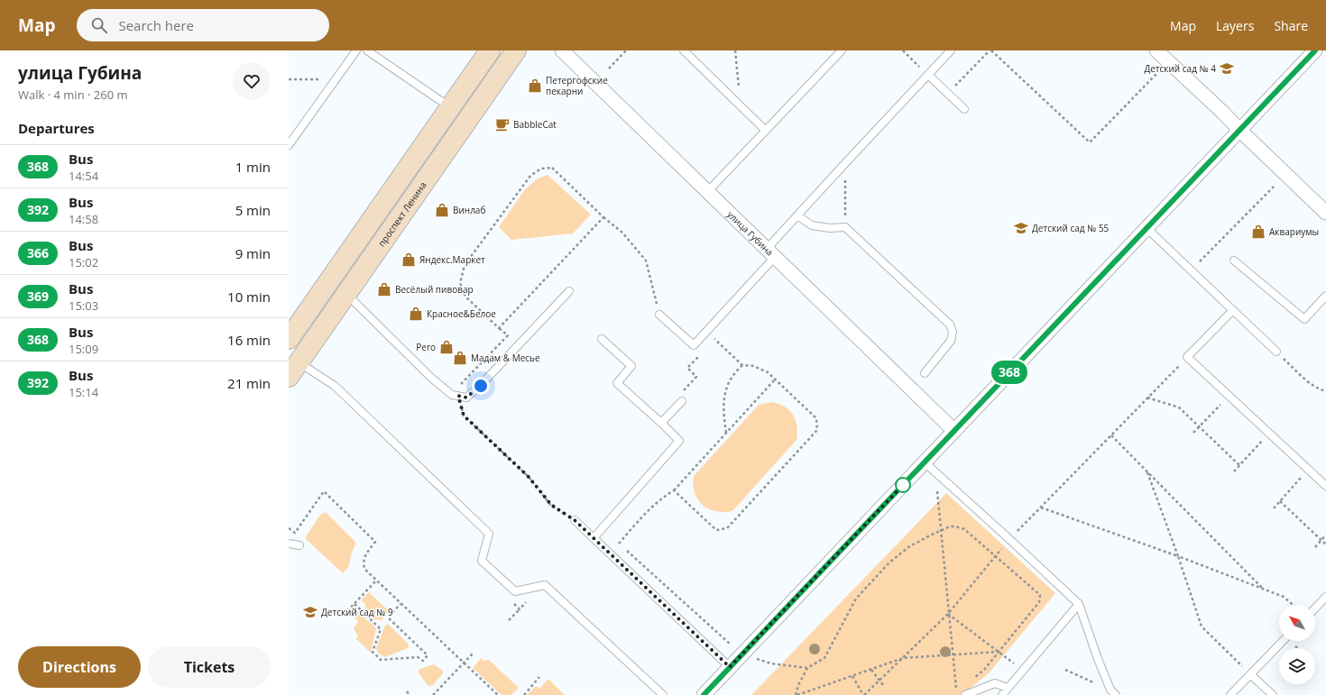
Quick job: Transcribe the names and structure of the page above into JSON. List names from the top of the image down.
{
  "streets": {
    "main road": ["проспект Ленина"],
    "street": ["улица Губина"]
  },
  "places": {
    "school or university": ["Детский сад № 4", "Детский сад № 55", "Детский сад № 9"],
    "shop": [
      "Петергофские пекарни",
      "Винлаб",
      "Аквариумы",
      "Яндекс.Маркет",
      "Весёлый пивовар",
      "Красное&Белое",
      "Pero",
      "Мадам & Месье"
    ],
    "cafe": ["BabbleCat"]
  },
  "lines": ["bus line 368"],
  "north": "top left",
  "page": {
    "header": "Map",
    "search": "Search here",
    "nav": ["Map", "Layers", "Share"],
    "heading": [
      ["улица Губина", "Walk · 4 min · 260 m"],
      "Departures"
    ],
    "on_map": "368",
    "list": [
      {
        "mark": "368",
        "name": "Bus",
        "note": "14:54",
        "value": "1 min"
      },
      {
        "mark": "392",
        "name": "Bus",
        "note": "14:58",
        "value": "5 min"
      },
      {
        "mark": "366",
        "name": "Bus",
        "note": "15:02",
        "value": "9 min"
      },
      {
        "mark": "369",
        "name": "Bus",
        "note": "15:03",
        "value": "10 min"
      },
      {
        "mark": "368",
        "name": "Bus",
        "note": "15:09",
        "value": "16 min"
      },
      {
        "mark": "392",
        "name": "Bus",
        "note": "15:14",
        "value": "21 min"
      }
    ],
    "buttons": ["Directions", "Tickets"]
  }
}
